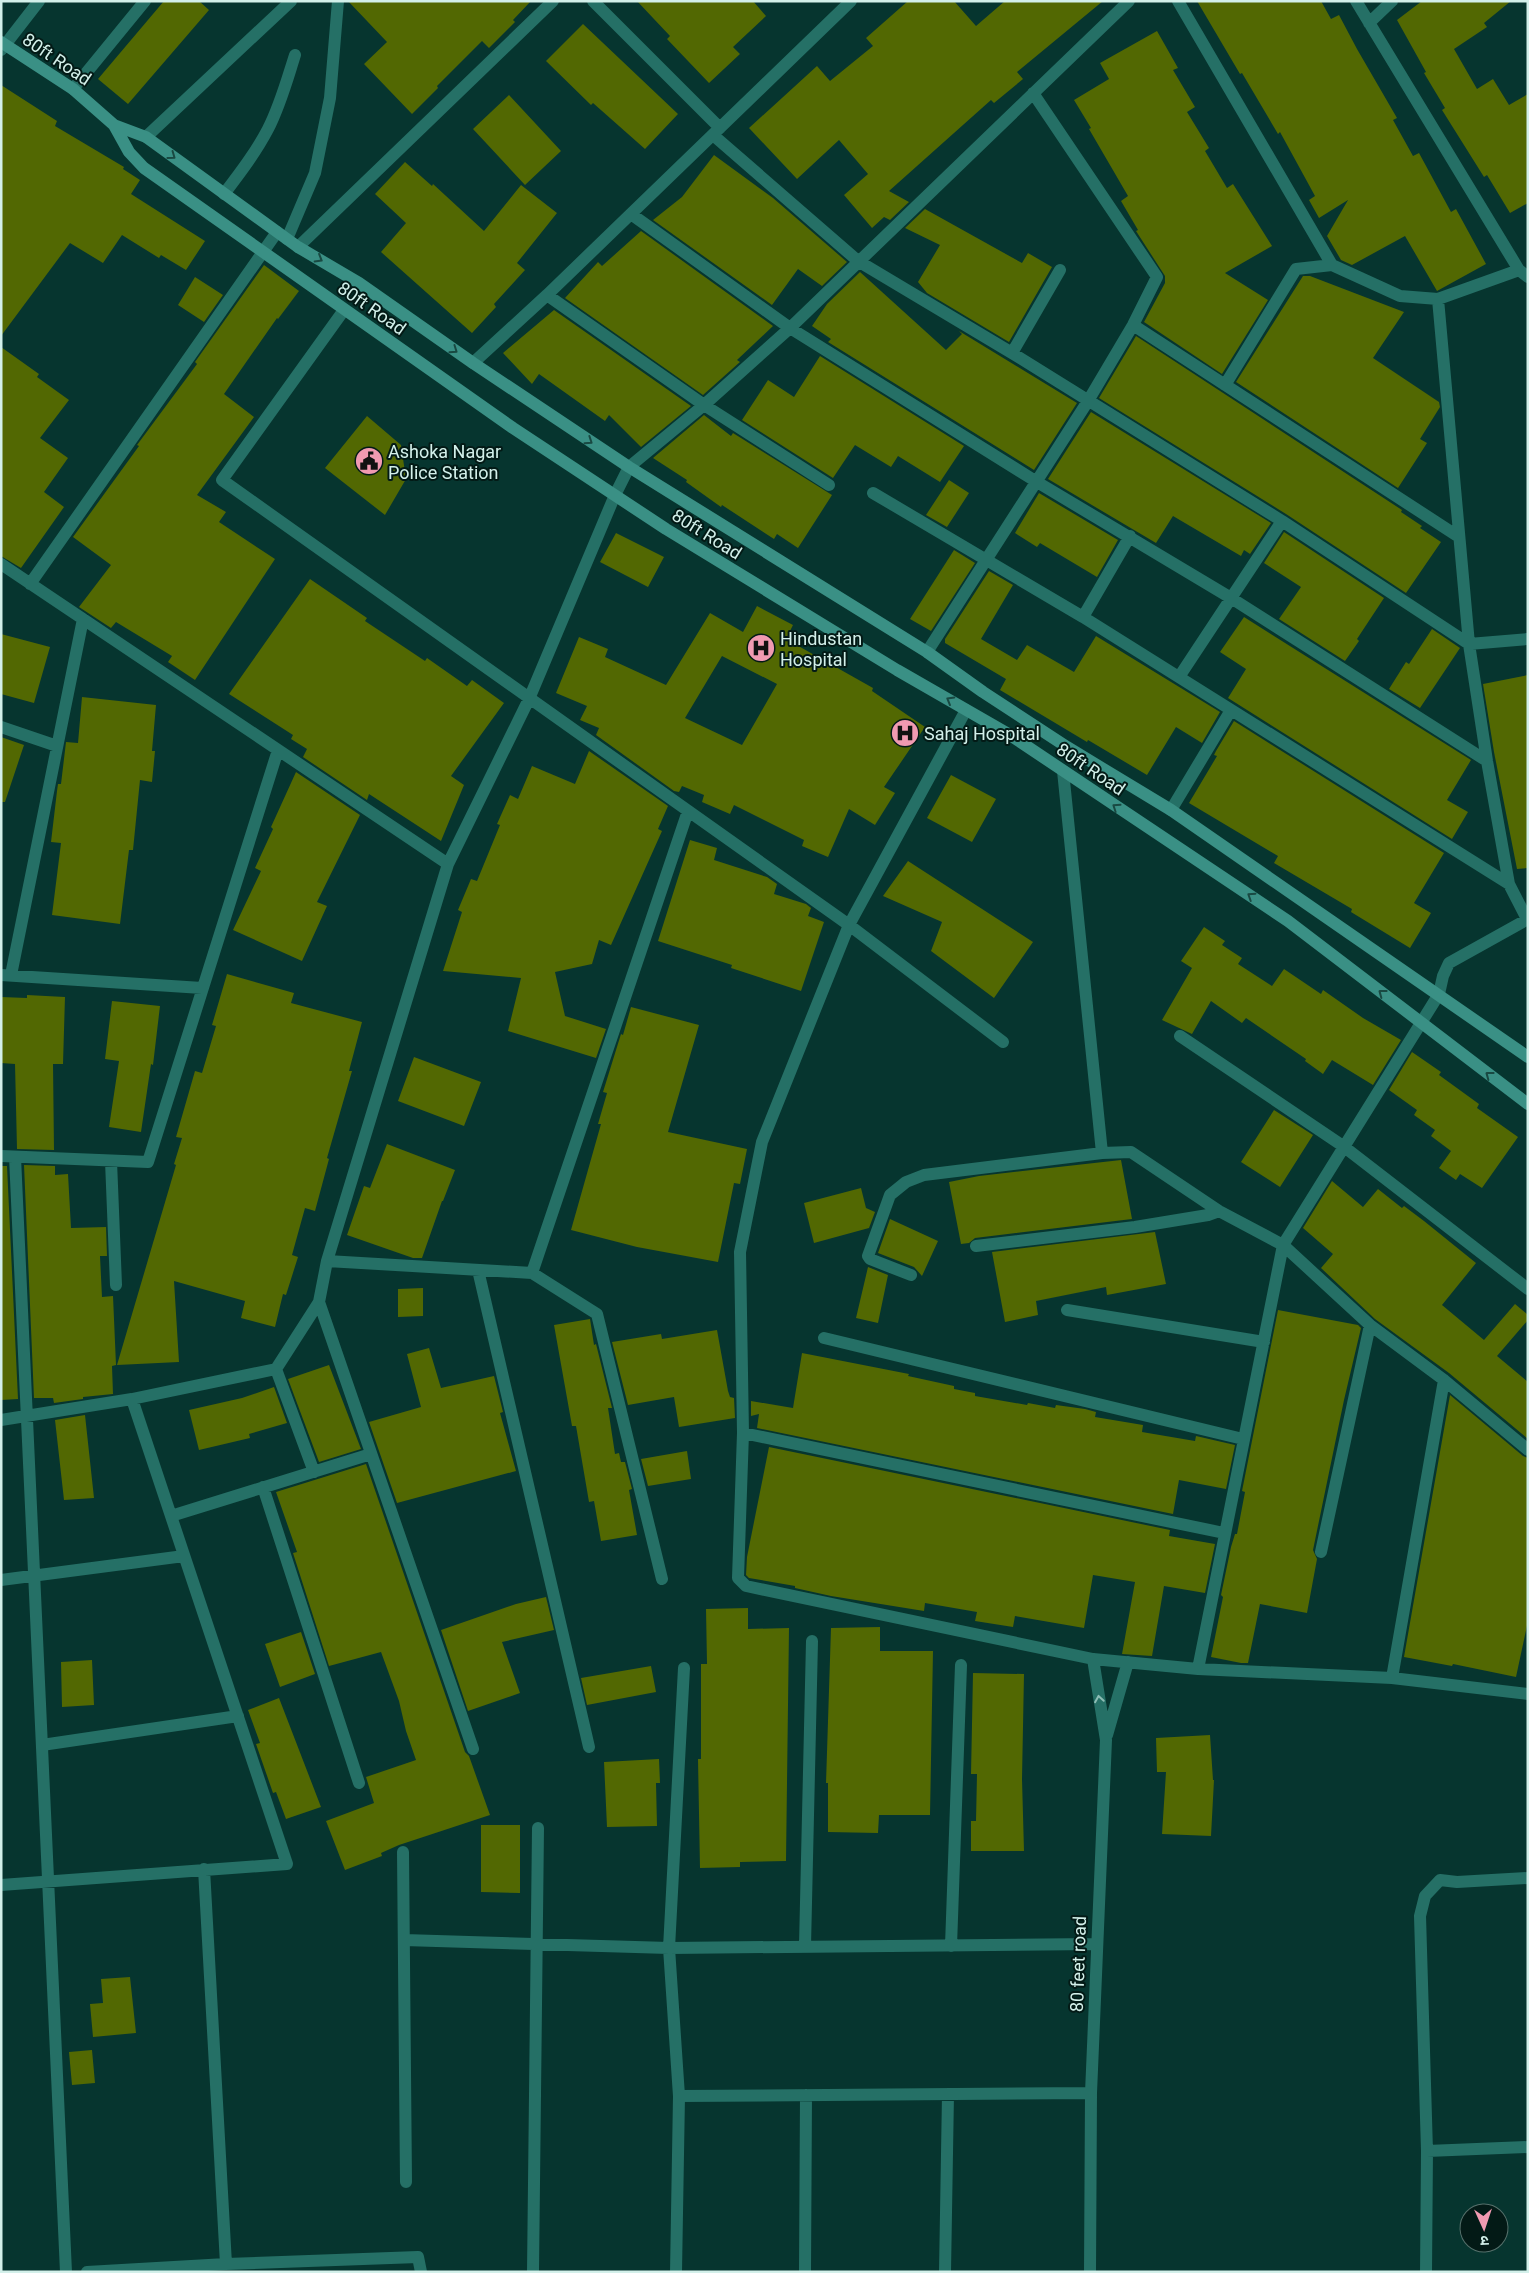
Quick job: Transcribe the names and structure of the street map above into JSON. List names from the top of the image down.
{
  "streets": {
    "main road": ["80ft Road"],
    "street": ["80 feet road"]
  },
  "places": {
    "public building": ["Ashoka Nagar Police Station"],
    "hospital": ["Hindustan Hospital", "Sahaj Hospital"]
  },
  "north": "bottom"
}
